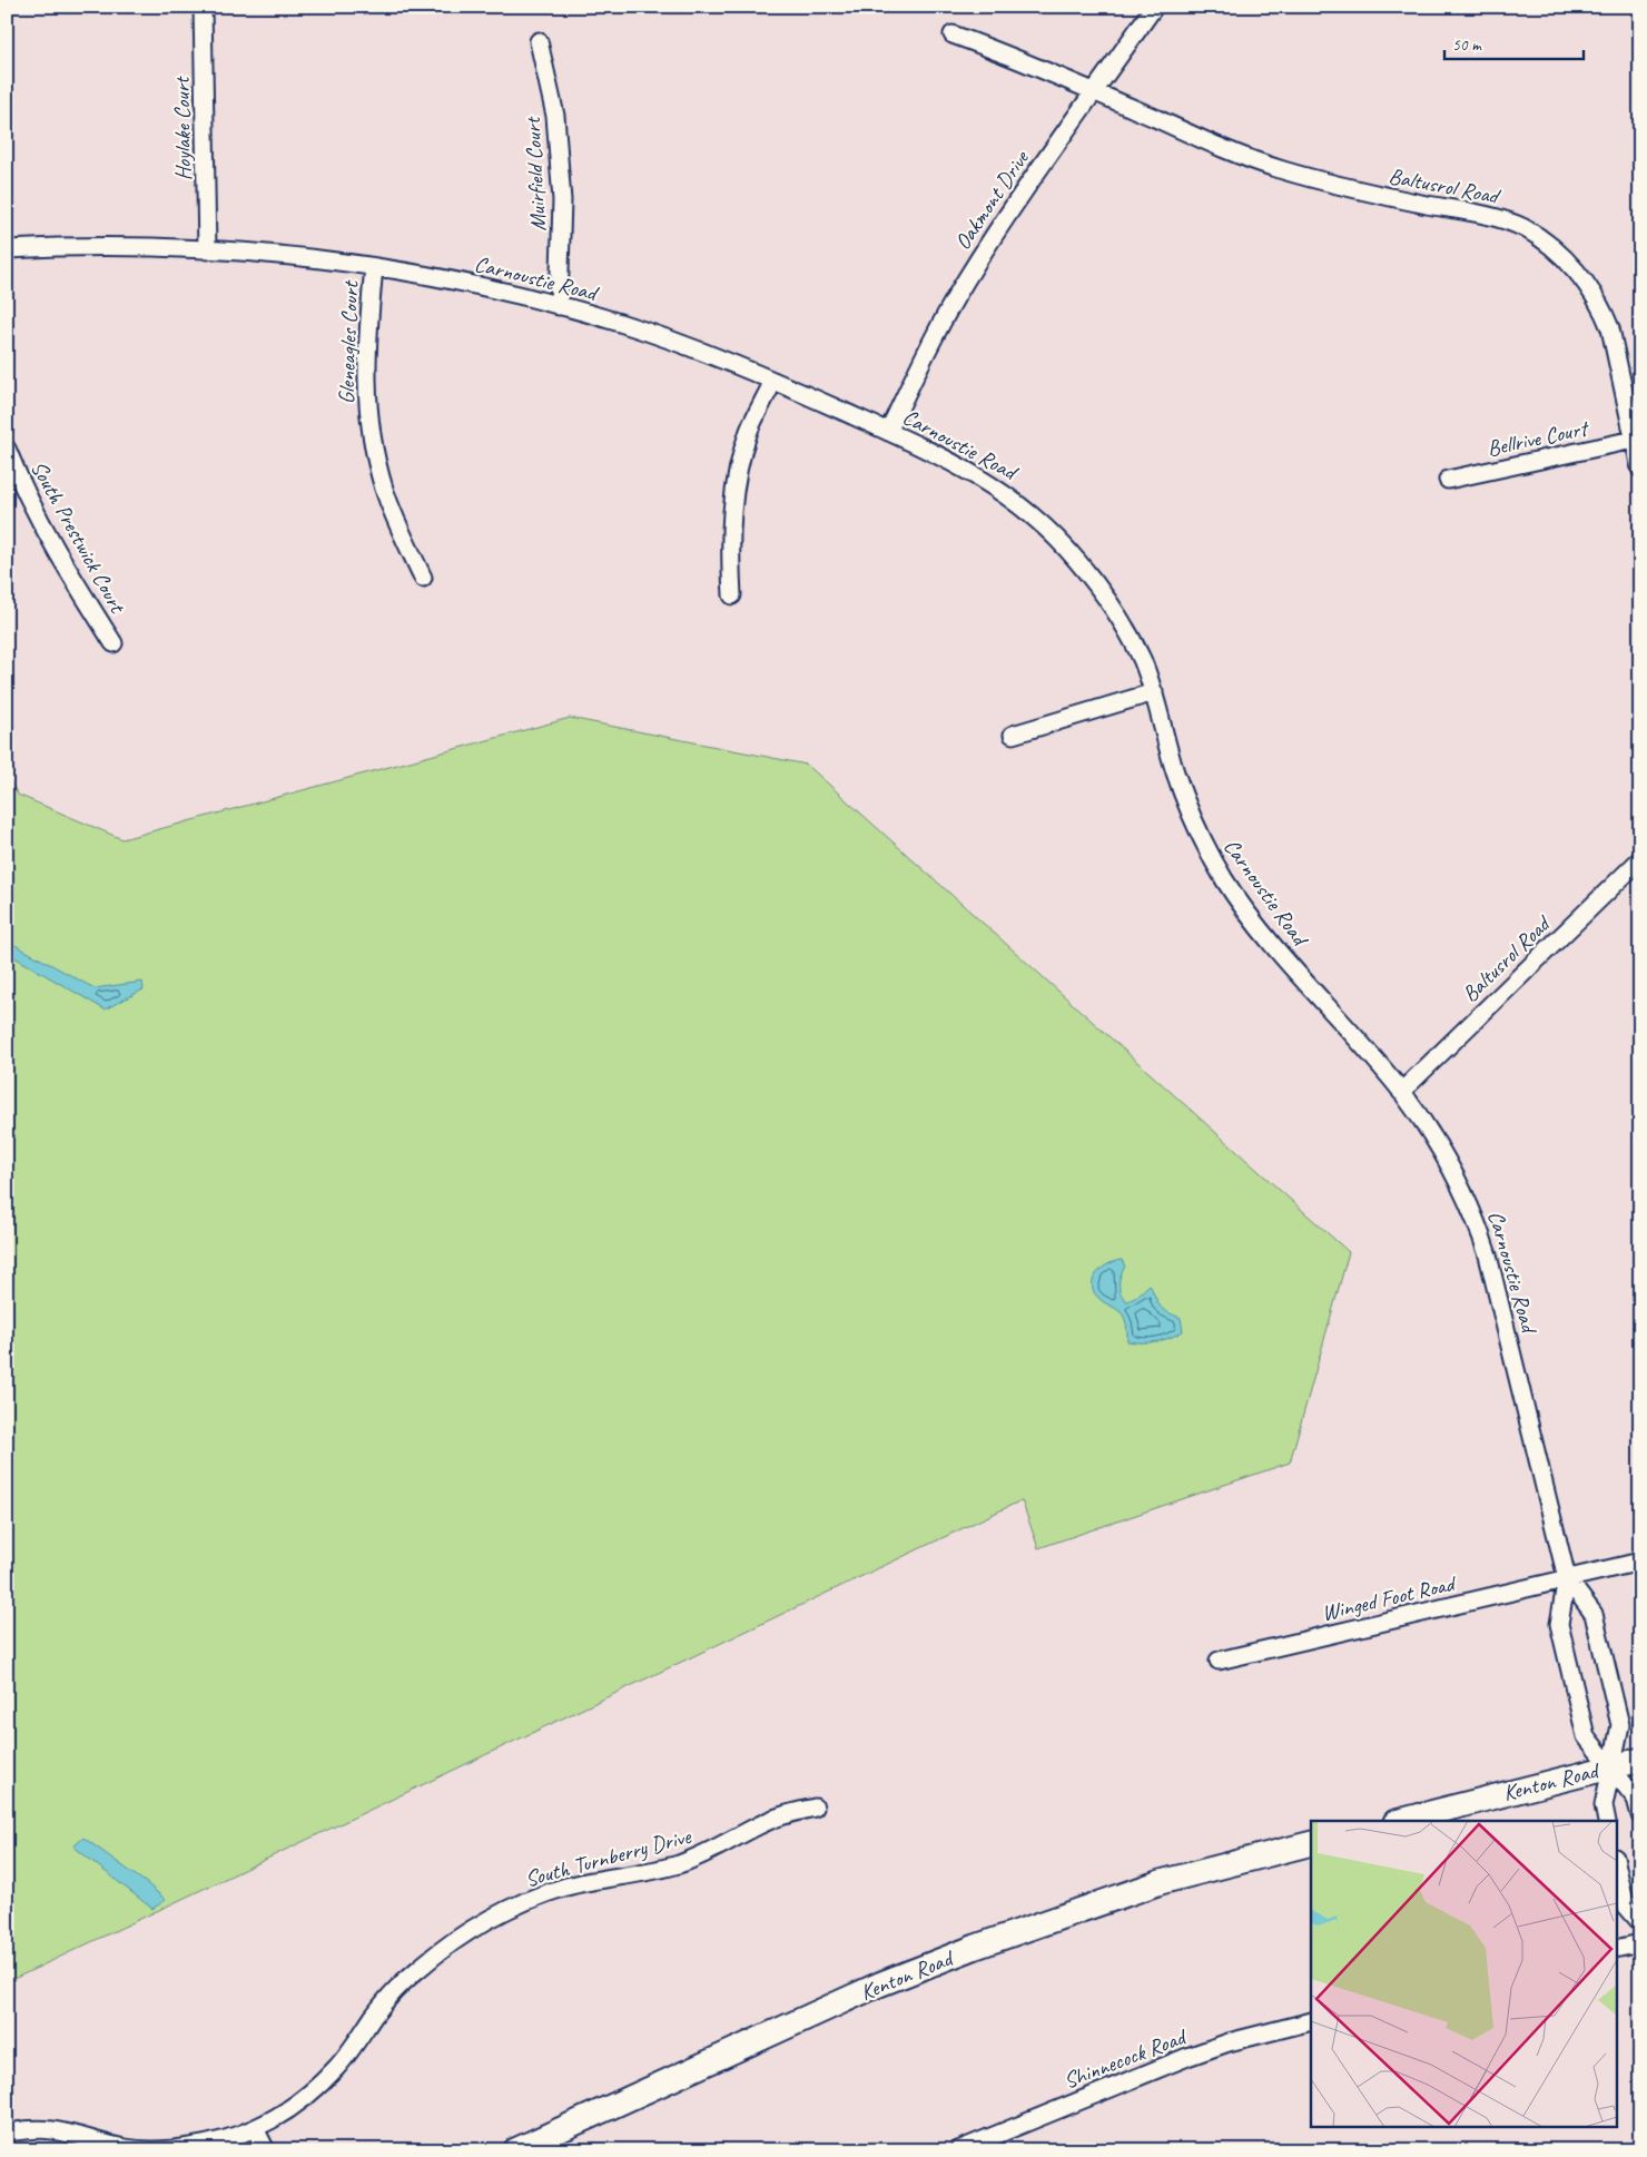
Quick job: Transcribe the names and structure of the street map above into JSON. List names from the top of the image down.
{
  "streets": {
    "main road": ["Kenton Road"],
    "street": [
      "Hoylake Court",
      "Muirfield Court",
      "Baltusrol Road",
      "Oakmont Drive",
      "Carnoustie Road",
      "Gleneagles Court",
      "Bellrive Court",
      "South Prestwick Court",
      "Winged Foot Road",
      "South Turnberry Drive",
      "Shinnecock Road"
    ]
  },
  "crossings": [
    ["Hoylake Court", "Carnoustie Road"],
    ["Muirfield Court", "Carnoustie Road"],
    ["Baltusrol Road", "Oakmont Drive"],
    ["Baltusrol Road", "Carnoustie Road"],
    ["Baltusrol Road", "Bellrive Court"],
    ["Oakmont Drive", "Carnoustie Road"],
    ["Carnoustie Road", "Gleneagles Court"],
    ["Carnoustie Road", "Winged Foot Road"],
    ["Carnoustie Road", "Kenton Road"]
  ],
  "scale_bar": "50 m"
}
